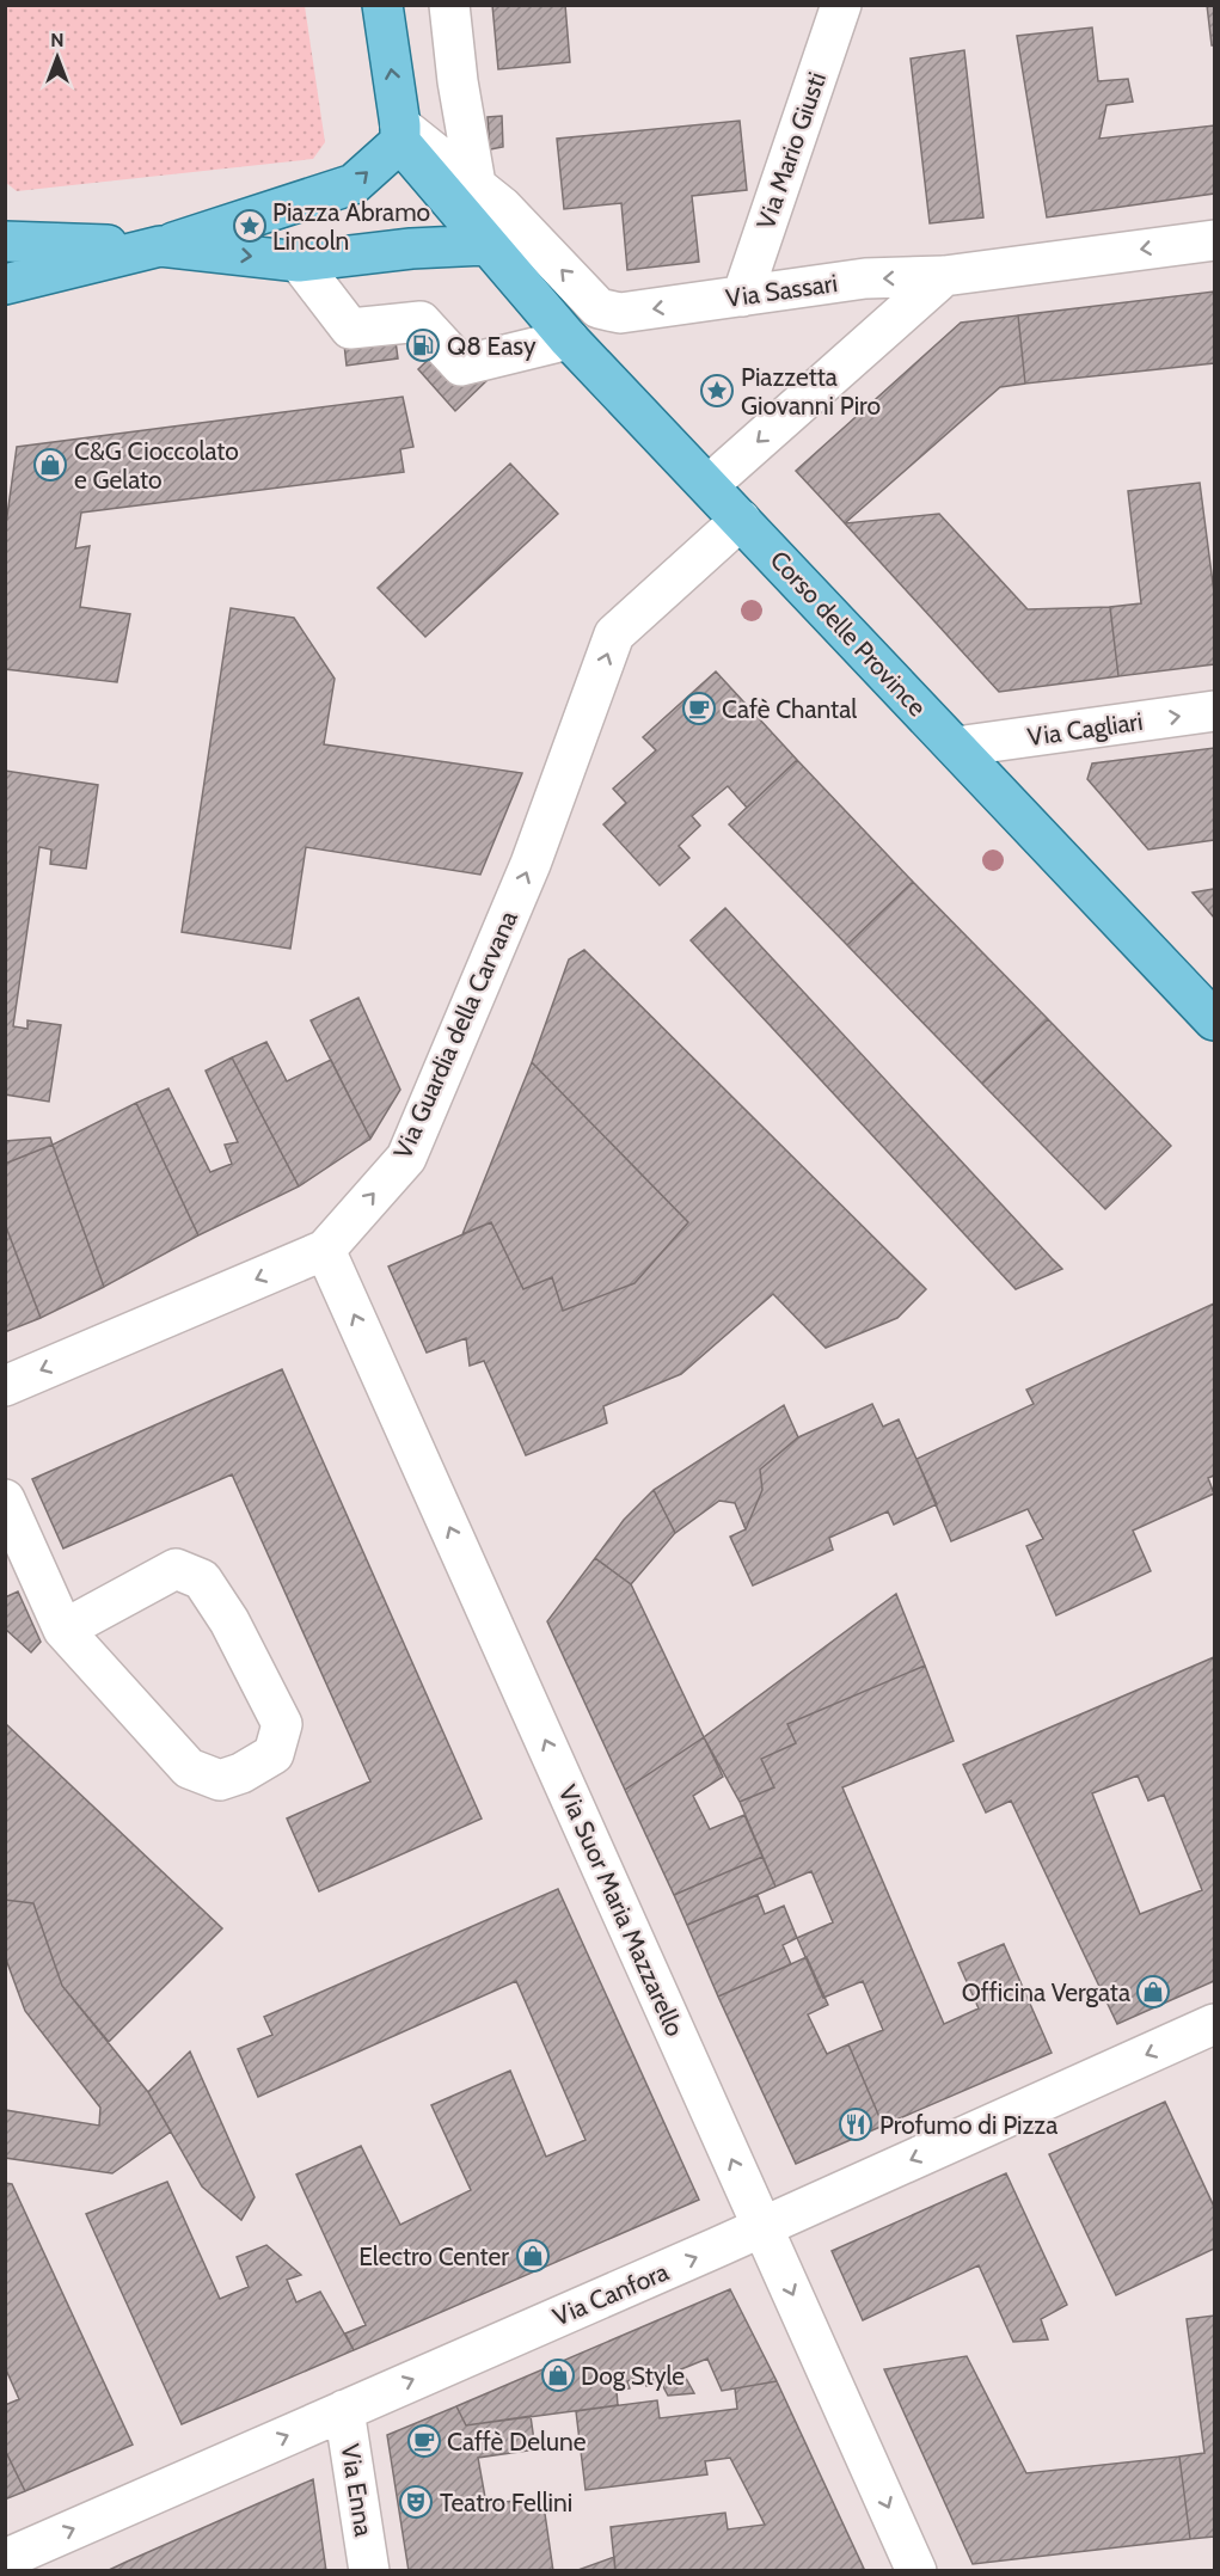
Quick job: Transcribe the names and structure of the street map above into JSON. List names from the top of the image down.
{
  "streets": {
    "main road": ["Corso delle Province"],
    "street": [
      "Via Mario Giusti",
      "Via Sassari",
      "Via Cagliari",
      "Via Guardia della Carvana",
      "Via Suor Maria Mazzarello",
      "Via Canfora",
      "Via Enna"
    ]
  },
  "crossings": [
    ["Via Mario Giusti", "Via Sassari"],
    ["Corso delle Province", "Via Cagliari"],
    ["Corso delle Province", "Via Guardia della Carvana"],
    ["Via Guardia della Carvana", "Via Suor Maria Mazzarello"],
    ["Via Suor Maria Mazzarello", "Via Canfora"],
    ["Via Canfora", "Via Enna"]
  ],
  "one_way": ["Via Sassari", "Via Cagliari"],
  "places": {
    "place": ["Piazza Abramo Lincoln", "Piazzetta Giovanni Piro"],
    "fuel station": ["Q8 Easy"],
    "shop": [
      "C&G Cioccolato e Gelato",
      "Officina Vergata",
      "Electro Center",
      "Dog Style"
    ],
    "cafe": ["Cafè Chantal", "Caffè Delune"],
    "restaurant": ["Profumo di Pizza"],
    "theatre": ["Teatro Fellini"]
  },
  "north": "top"
}
